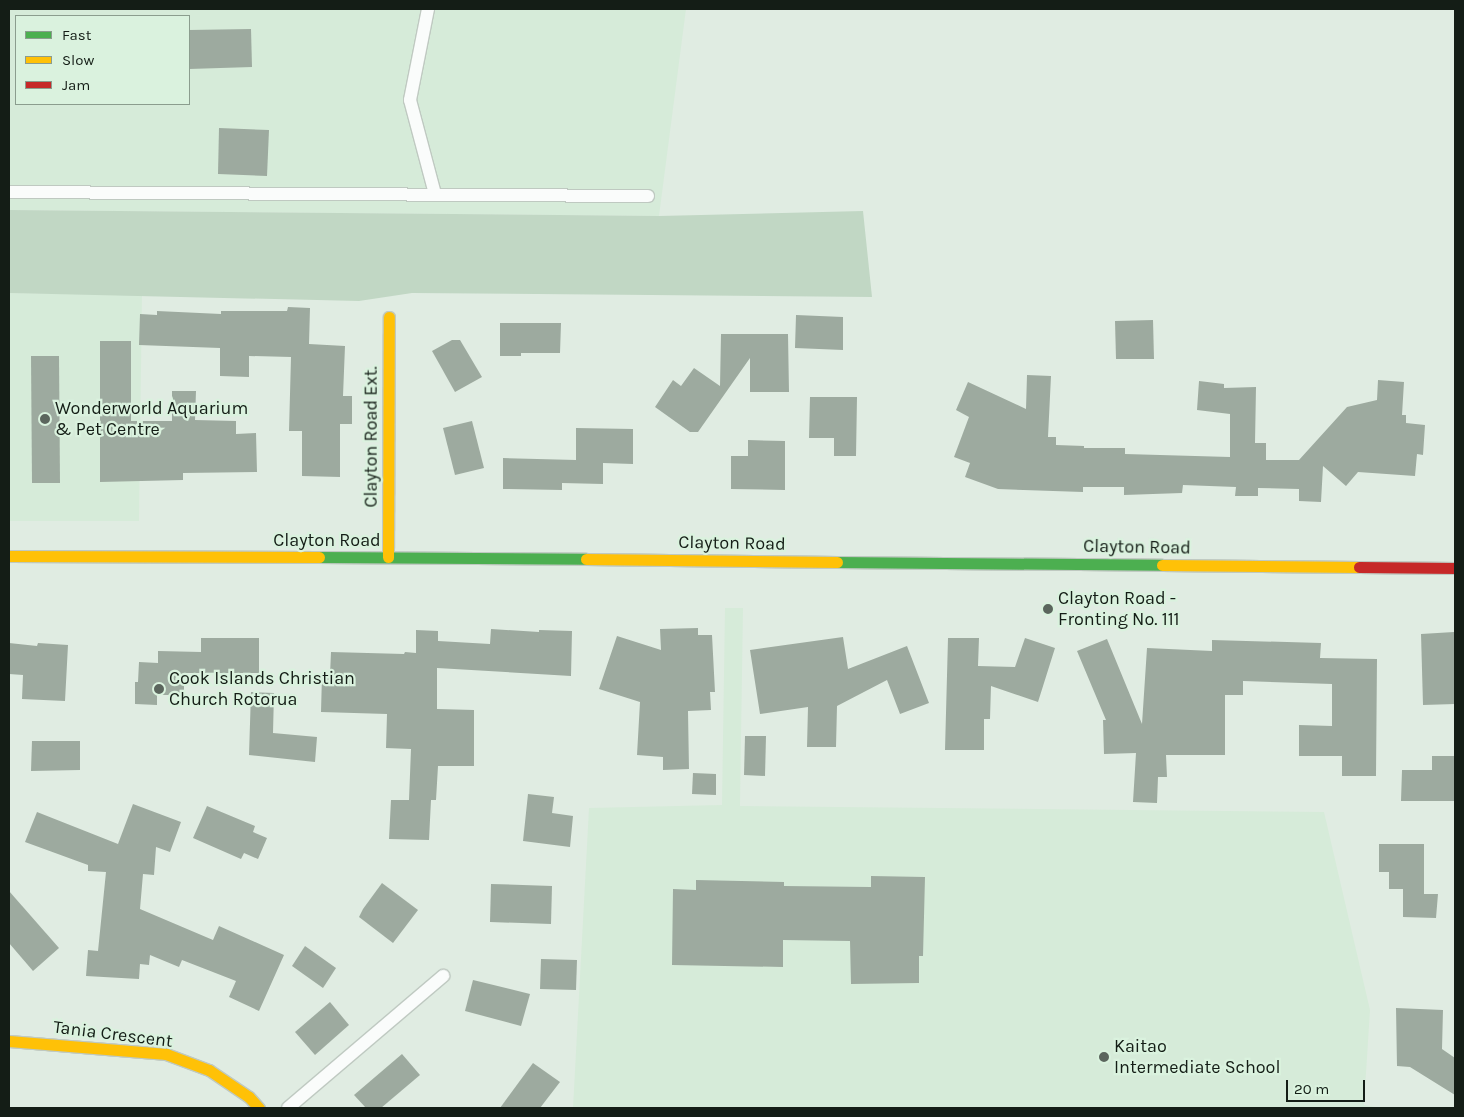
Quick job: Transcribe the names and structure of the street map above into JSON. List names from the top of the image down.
{
  "streets": {
    "main road": ["Clayton Road Ext.", "Clayton Road", "Tania Crescent"]
  },
  "crossings": [
    ["Clayton Road Ext.", "Clayton Road"]
  ],
  "places": [
    "Wonderworld Aquarium & Pet Centre",
    "Clayton Road - Fronting No. 111",
    "Cook Islands Christian Church Rotorua",
    "Kaitao Intermediate School"
  ],
  "legend": ["Fast", "Slow", "Jam"],
  "scale_bar": "20 m"
}
